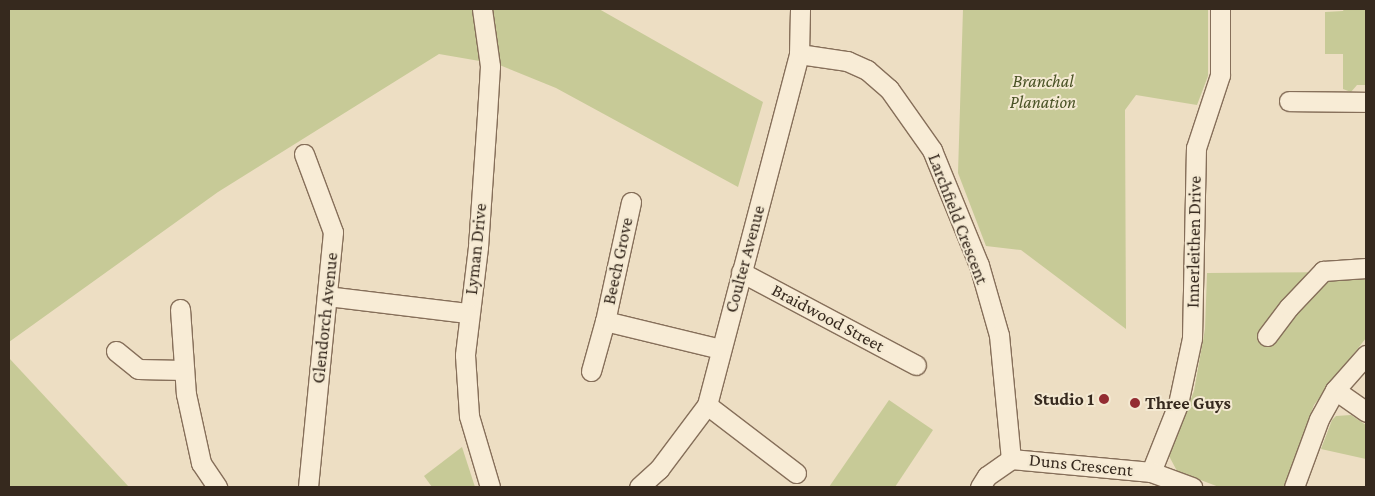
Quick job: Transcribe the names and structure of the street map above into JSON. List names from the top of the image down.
{
  "streets": {
    "street": [
      "Larchfield Crescent",
      "Innerleithen Drive",
      "Lyman Drive",
      "Coulter Avenue",
      "Beech Grove",
      "Glendorch Avenue",
      "Braidwood Street",
      "Duns Crescent"
    ]
  },
  "crossings": [
    ["Larchfield Crescent", "Coulter Avenue"],
    ["Larchfield Crescent", "Duns Crescent"],
    ["Innerleithen Drive", "Duns Crescent"],
    ["Coulter Avenue", "Beech Grove"],
    ["Coulter Avenue", "Braidwood Street"]
  ],
  "parks": ["Branchal Planation"],
  "places": ["Studio 1", "Three Guys"]
}
